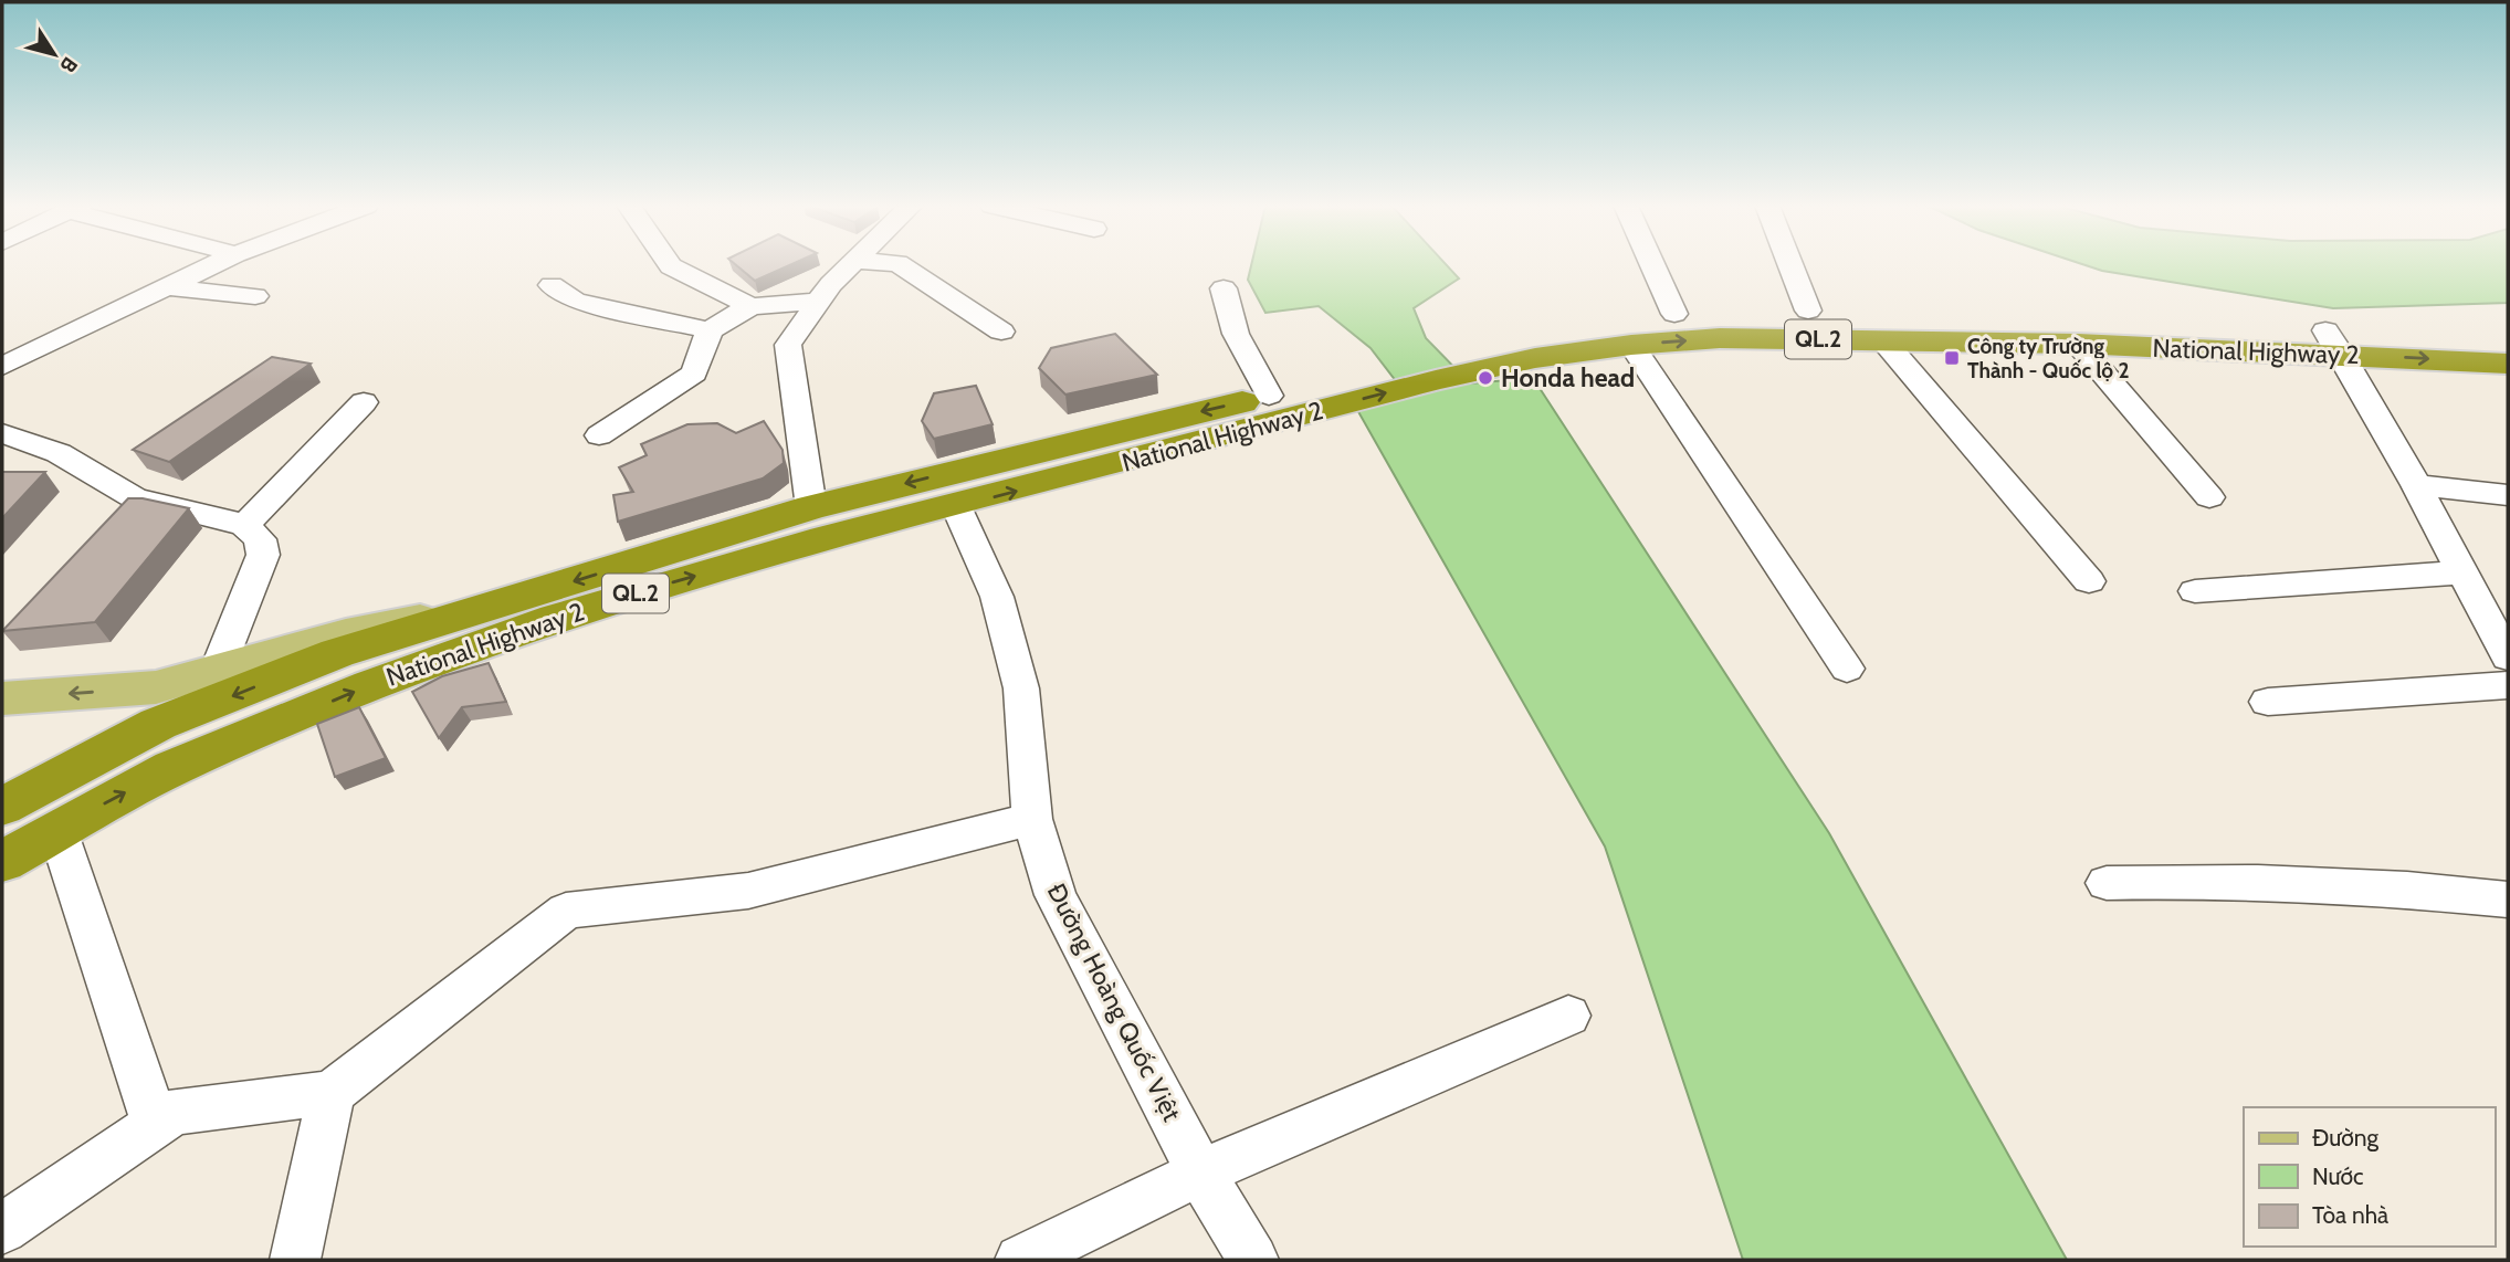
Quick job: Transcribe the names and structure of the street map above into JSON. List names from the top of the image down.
{
  "streets": {
    "highway": ["QL.2", "National Highway 2"],
    "street": ["Đường Hoàng Quốc Việt"]
  },
  "crossings": [
    ["National Highway 2", "Đường Hoàng Quốc Việt"]
  ],
  "places": {
    "transit": ["Công ty Trường Thành - Quốc lộ 2"],
    "other": ["Honda head"]
  },
  "legend": ["Đường", "Nước", "Tòa nhà"],
  "north": "bottom right"
}
